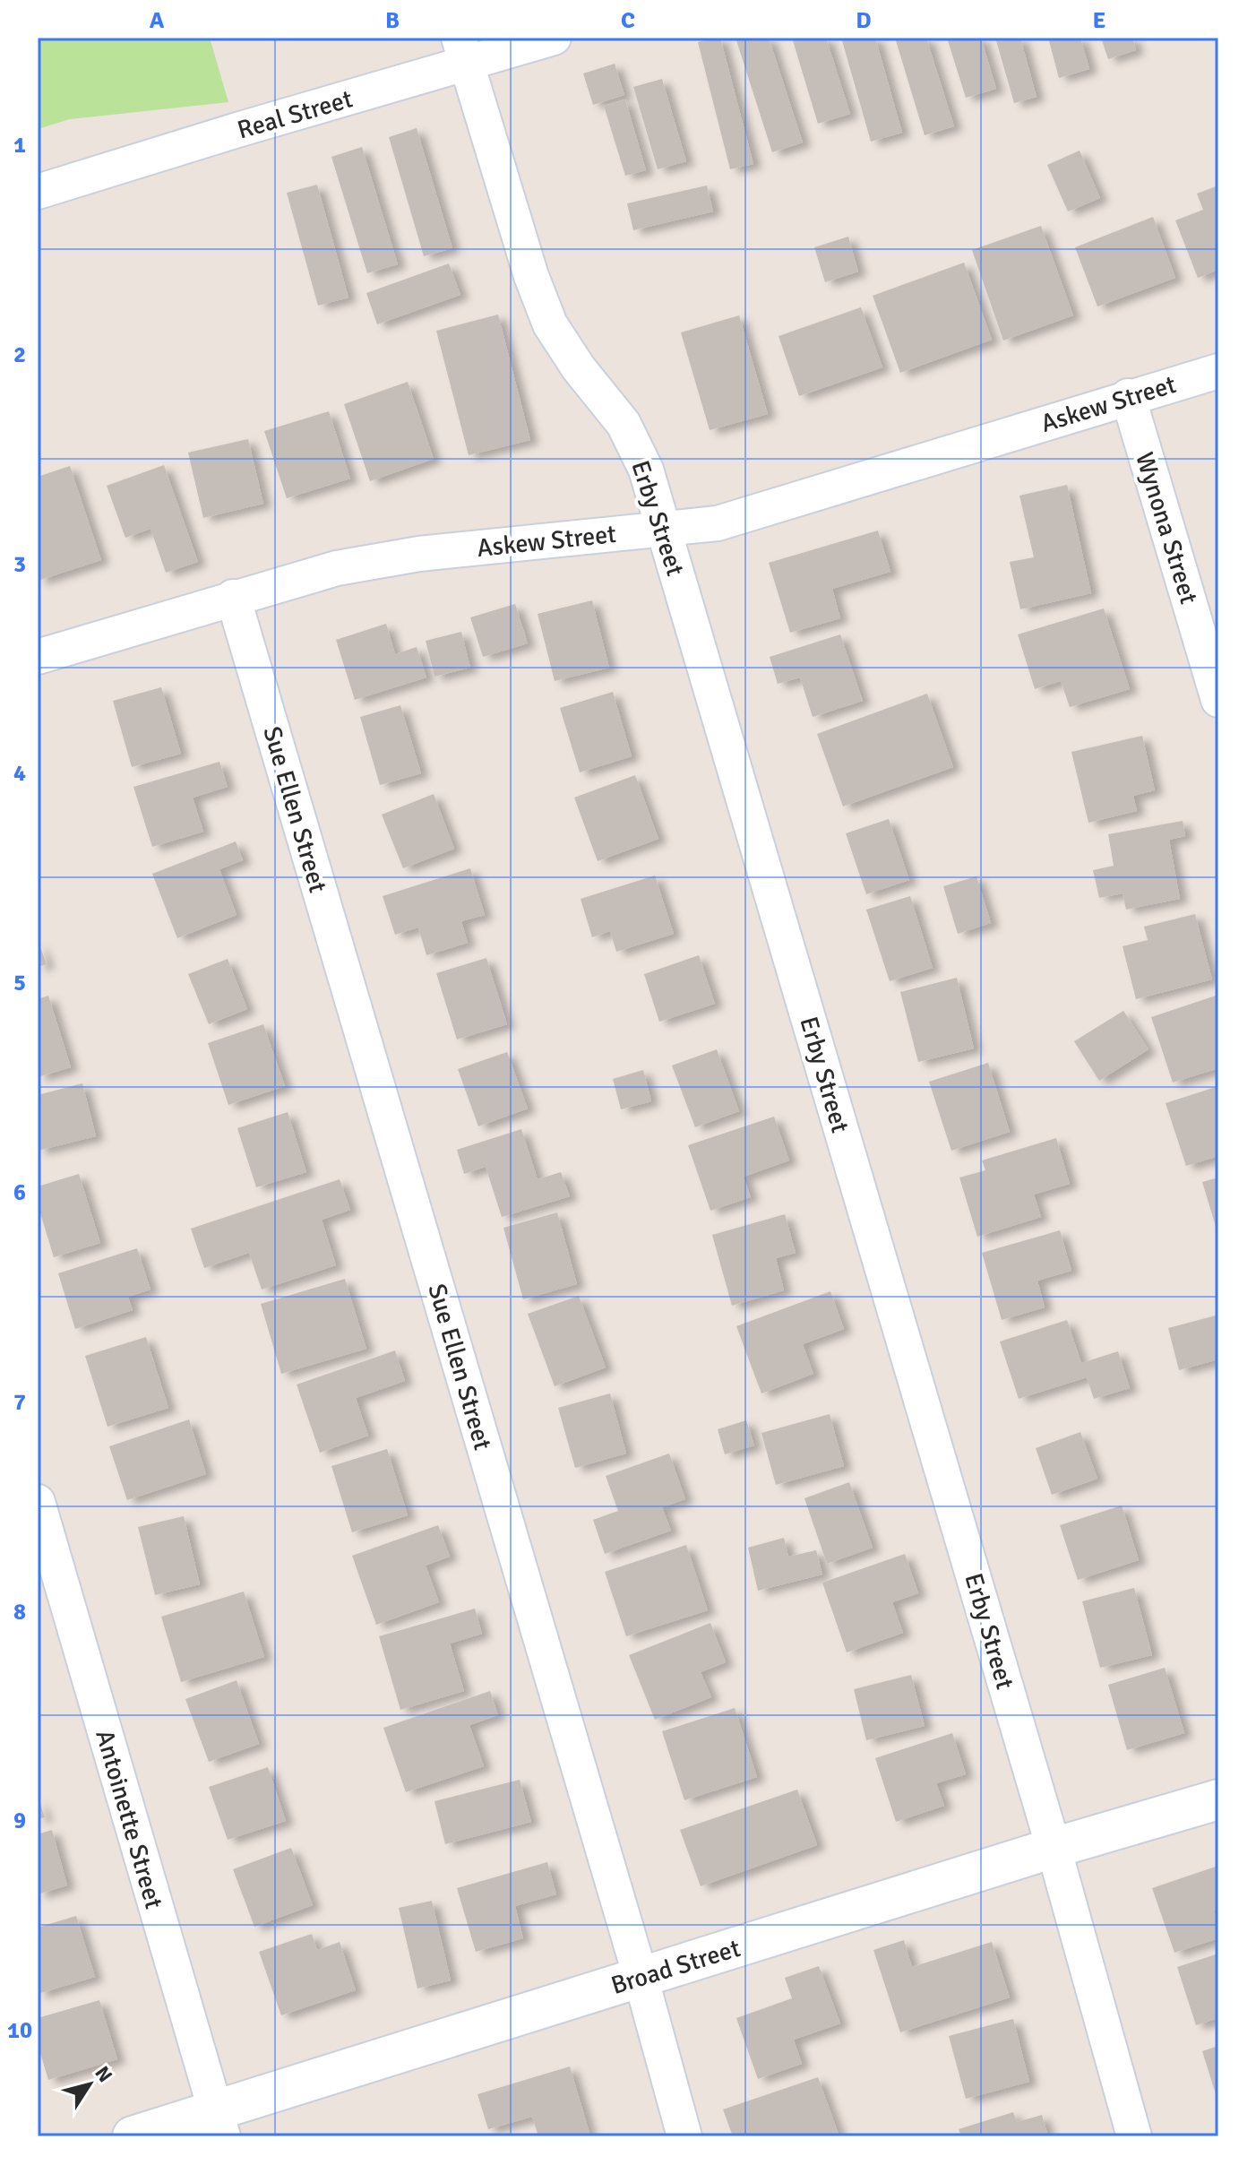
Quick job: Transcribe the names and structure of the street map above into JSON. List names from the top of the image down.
{
  "streets": {
    "street": [
      "Real Street",
      "Askew Street",
      "Erby Street",
      "Wynona Street",
      "Sue Ellen Street",
      "Antoinette Street",
      "Broad Street"
    ]
  },
  "crossings": [
    ["Real Street", "Erby Street"],
    ["Askew Street", "Erby Street"],
    ["Askew Street", "Wynona Street"],
    ["Askew Street", "Sue Ellen Street"],
    ["Erby Street", "Broad Street"],
    ["Sue Ellen Street", "Broad Street"],
    ["Antoinette Street", "Broad Street"]
  ],
  "north": "top right",
  "grid": {
    "columns": [
      "A",
      "B",
      "C",
      "D",
      "E"
    ],
    "rows": [
      "1",
      "2",
      "3",
      "4",
      "5",
      "6",
      "7",
      "8",
      "9",
      "10"
    ]
  }
}
